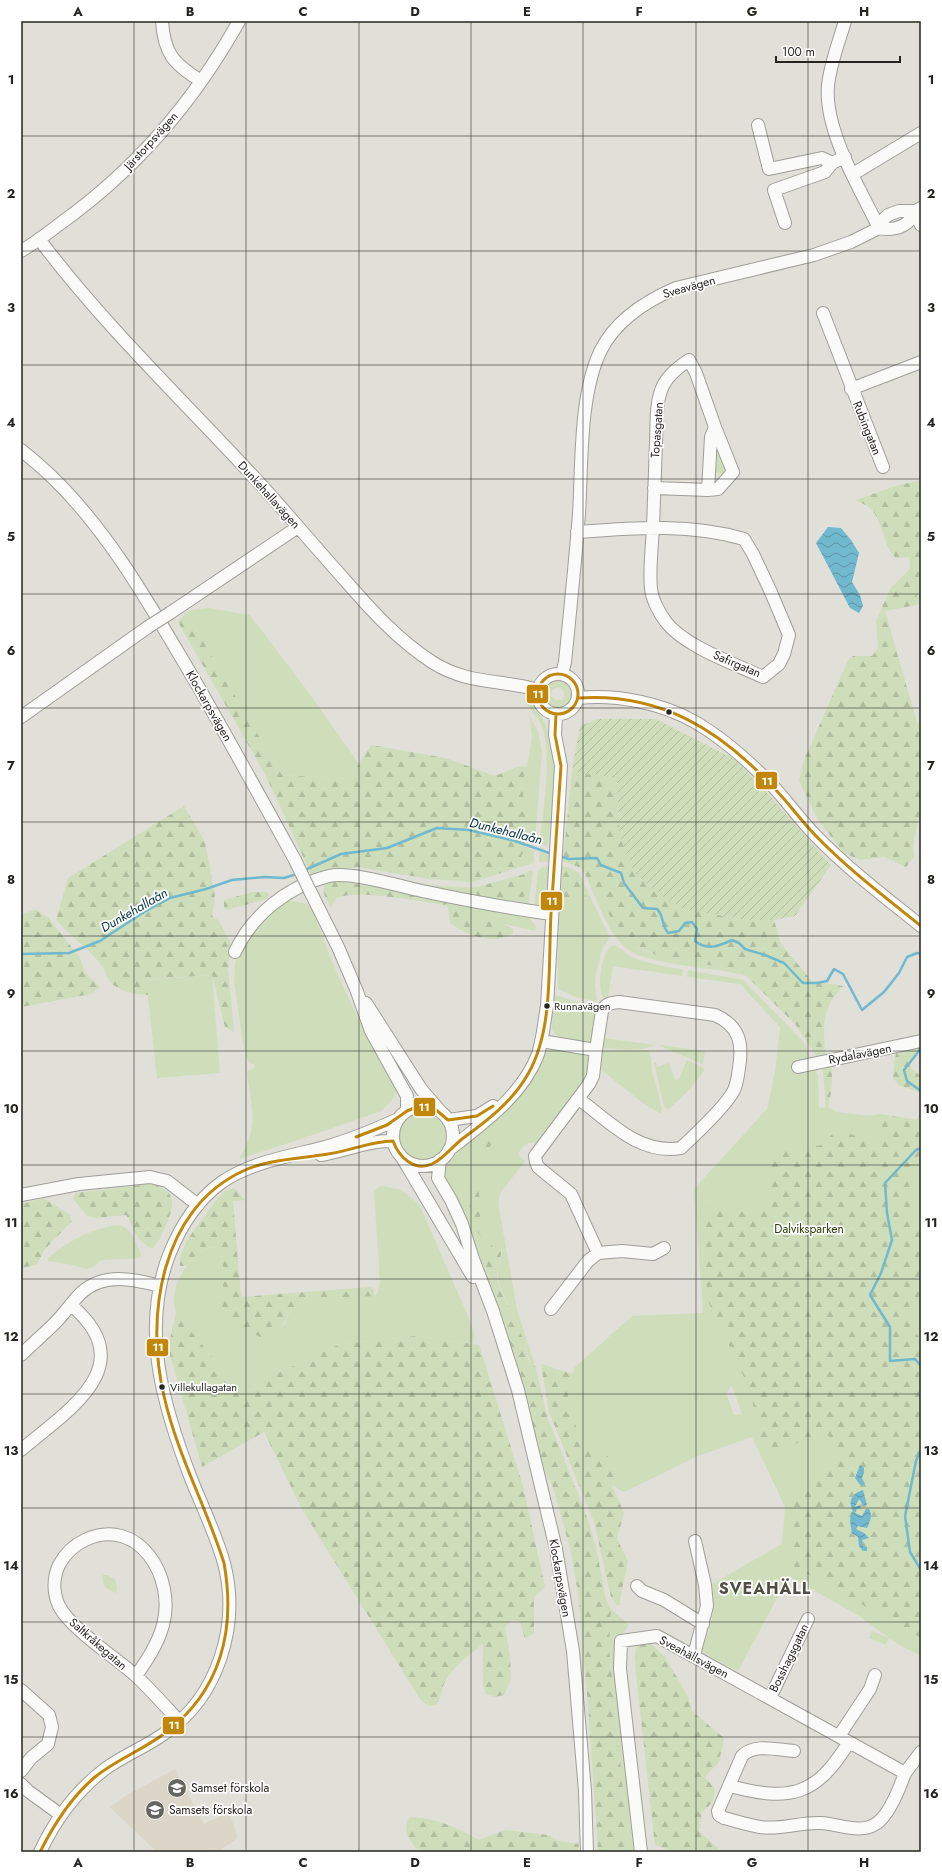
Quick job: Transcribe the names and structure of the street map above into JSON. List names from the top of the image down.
{
  "streets": {
    "street": [
      "Järstorpsvägen",
      "Sveavägen",
      "Rubingatan",
      "Topasgatan",
      "Dunkehallavägen",
      "Safirgatan",
      "Klockarpsvägen",
      "Rydalavägen",
      "Saltkråkegatan",
      "Sveahällsvägen",
      "Bosshagsgatan"
    ]
  },
  "crossings": [
    ["Järstorpsvägen", "Dunkehallavägen"],
    ["Sveavägen", "Dunkehallavägen"],
    ["Sveavägen", "Safirgatan"],
    ["Topasgatan", "Safirgatan"],
    ["Sveahällsvägen", "Bosshagsgatan"]
  ],
  "districts": ["SVEAHÄLL"],
  "water": ["Dunkehallaån"],
  "parks": ["Dalviksparken"],
  "places": {
    "other": ["Runnavägen", "Villekullagatan"],
    "school or university": ["Samset förskola", "Samsets förskola"]
  },
  "lines": ["transit line 11"],
  "scale_bar": "100 m",
  "grid": {
    "columns": [
      "A",
      "B",
      "C",
      "D",
      "E",
      "F",
      "G",
      "H"
    ],
    "rows": [
      "1",
      "2",
      "3",
      "4",
      "5",
      "6",
      "7",
      "8",
      "9",
      "10",
      "11",
      "12",
      "13",
      "14",
      "15",
      "16"
    ]
  }
}
